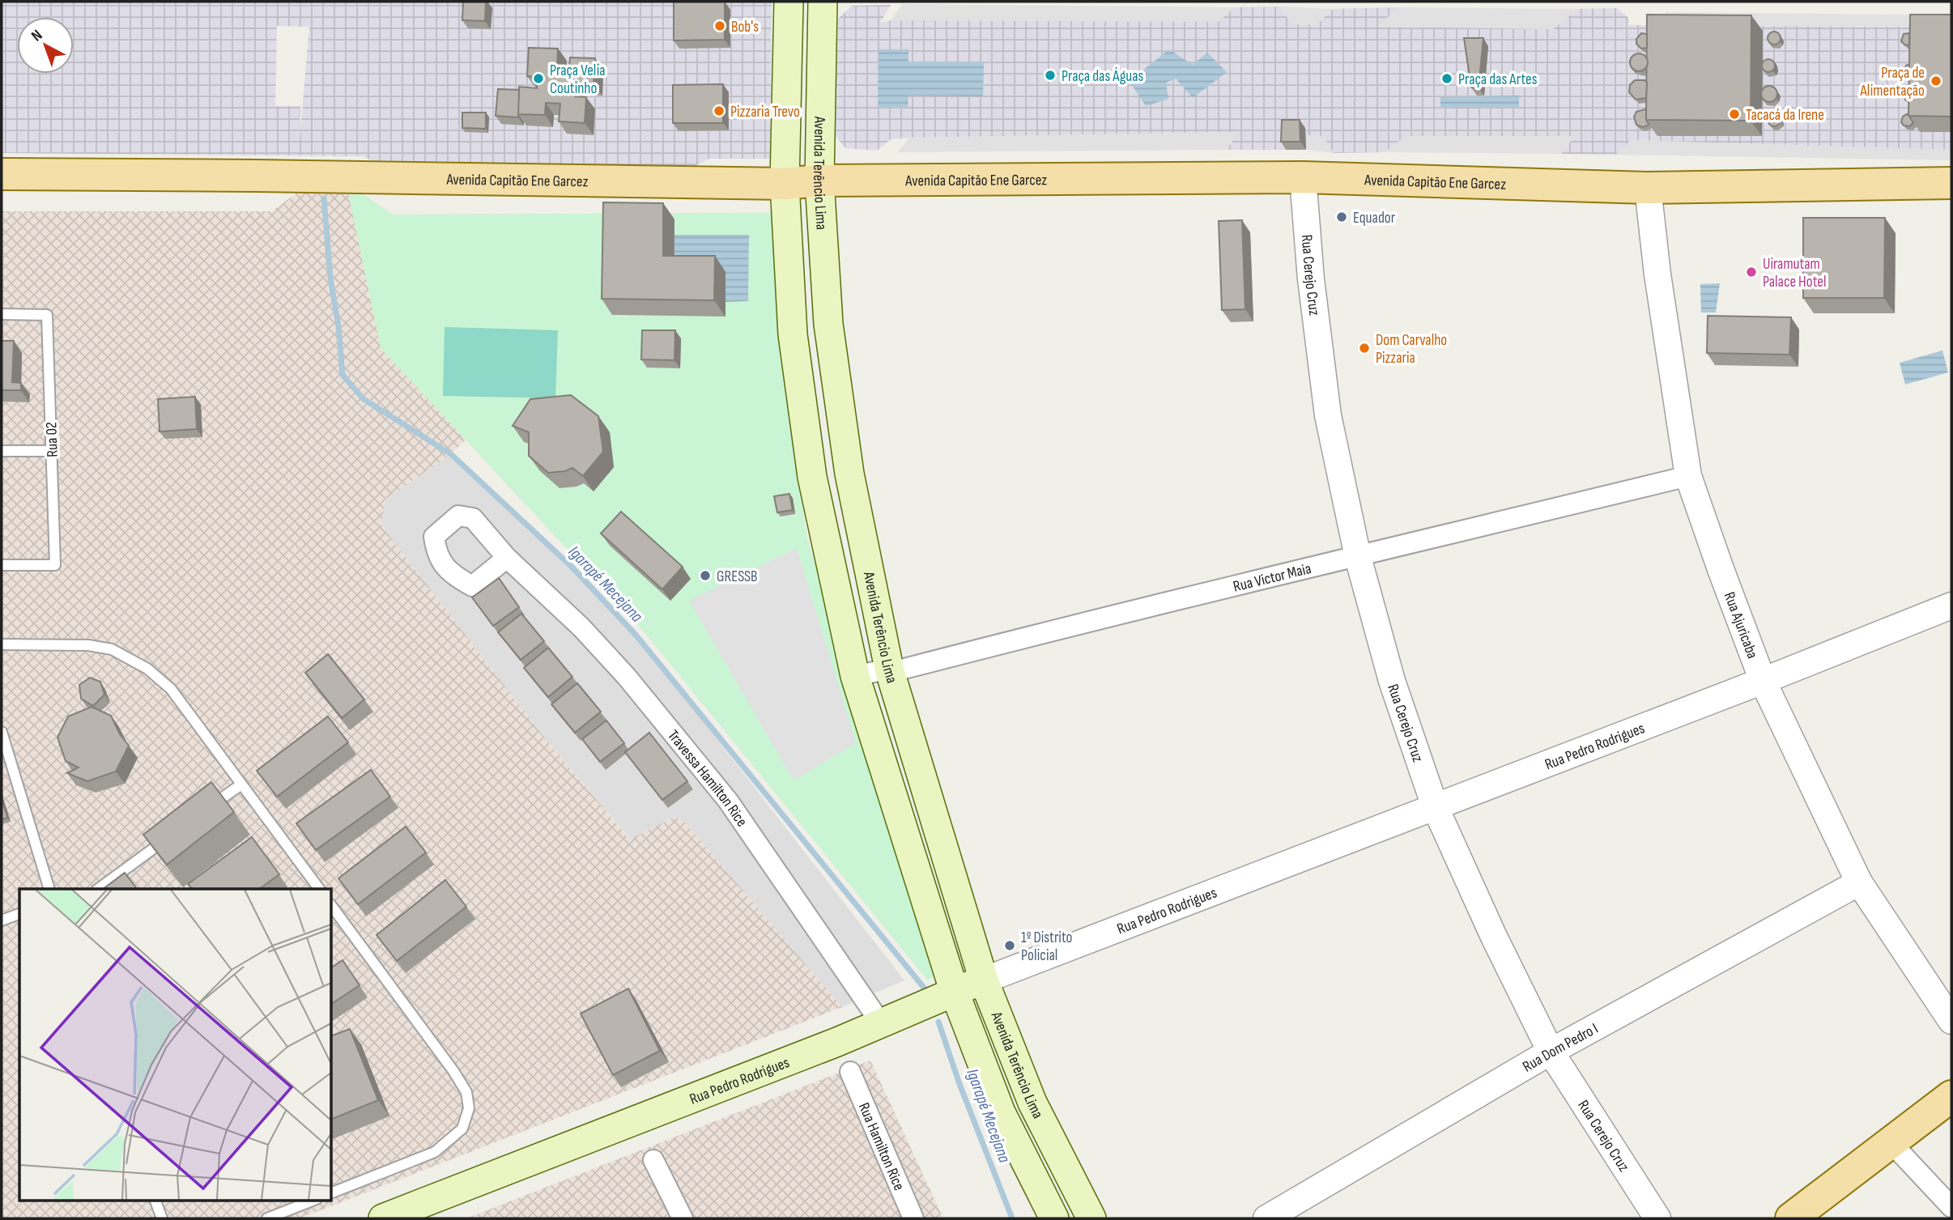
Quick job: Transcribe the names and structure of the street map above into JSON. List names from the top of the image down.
{
  "streets": {
    "main road": ["Avenida Terêncio Lima", "Avenida Capitão Ene Garcez", "Rua Pedro Rodrigues"],
    "street": [
      "Rua Cerejo Cruz",
      "Rua Victor Maia",
      "Rua Ajuricaba",
      "Travessa Hamilton Rice",
      "Rua Dom Pedro I",
      "Rua Hamilton Rice"
    ],
    "lane": ["Rua 02"]
  },
  "crossings": [
    ["Avenida Terêncio Lima", "Avenida Capitão Ene Garcez"],
    ["Avenida Terêncio Lima", "Rua Victor Maia"],
    ["Avenida Terêncio Lima", "Rua Pedro Rodrigues"],
    ["Avenida Capitão Ene Garcez", "Rua Cerejo Cruz"],
    ["Avenida Capitão Ene Garcez", "Rua Ajuricaba"],
    ["Rua Cerejo Cruz", "Rua Victor Maia"],
    ["Rua Cerejo Cruz", "Rua Pedro Rodrigues"],
    ["Rua Cerejo Cruz", "Rua Dom Pedro I"],
    ["Rua Victor Maia", "Rua Ajuricaba"],
    ["Rua Ajuricaba", "Rua Pedro Rodrigues"],
    ["Rua Ajuricaba", "Rua Dom Pedro I"],
    ["Rua Pedro Rodrigues", "Travessa Hamilton Rice"]
  ],
  "water": ["Igarapé Mecejana"],
  "places": [
    "Bob's",
    "Praça das Águas",
    "Praça Velia Coutinho",
    "Praça das Artes",
    "Praça de Alimentação",
    "Pizzaria Trevo",
    "Tacacá da Irene",
    "Equador",
    "Uiramutam Palace Hotel",
    "Dom Carvalho Pizzaria",
    "GRESSB",
    "1º Distrito Policial"
  ],
  "north": "top left"
}
